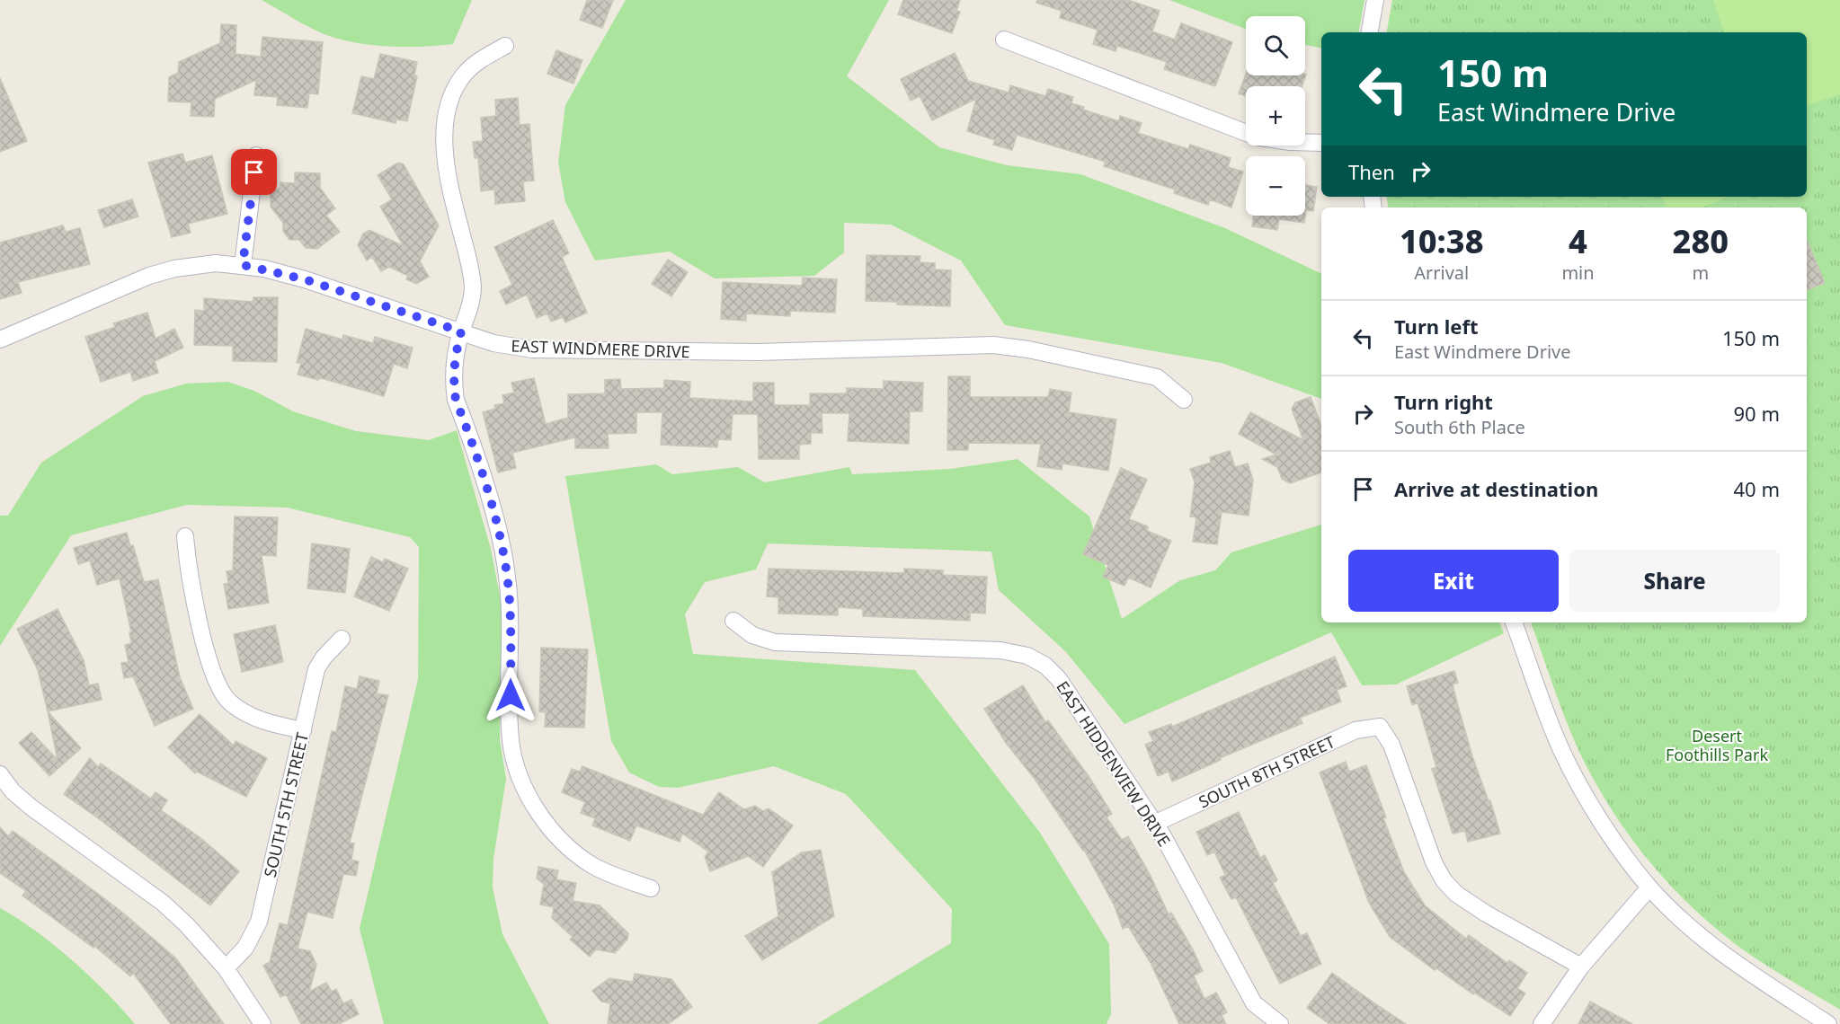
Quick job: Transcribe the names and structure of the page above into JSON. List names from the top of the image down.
{
  "streets": {
    "street": [
      "EAST WINDMERE DRIVE",
      "EAST HIDDENVIEW DRIVE",
      "SOUTH 8TH STREET",
      "SOUTH 5TH STREET"
    ]
  },
  "crossings": [
    ["EAST HIDDENVIEW DRIVE", "SOUTH 8TH STREET"]
  ],
  "parks": ["Desert Foothills Park"],
  "page": {
    "map_buttons": ["+", "−"],
    "turn": ["150 m", "East Windmere Drive"],
    "then": "Then",
    "eta": [
      "10:38",
      "Arrival",
      "4",
      "min",
      "280",
      "m"
    ],
    "list": [
      {
        "name": "Turn left",
        "note": "East Windmere Drive",
        "value": "150 m"
      },
      {
        "name": "Turn right",
        "note": "South 6th Place",
        "value": "90 m"
      },
      {
        "name": "Arrive at destination",
        "value": "40 m"
      }
    ],
    "buttons": ["Exit", "Share"]
  }
}
